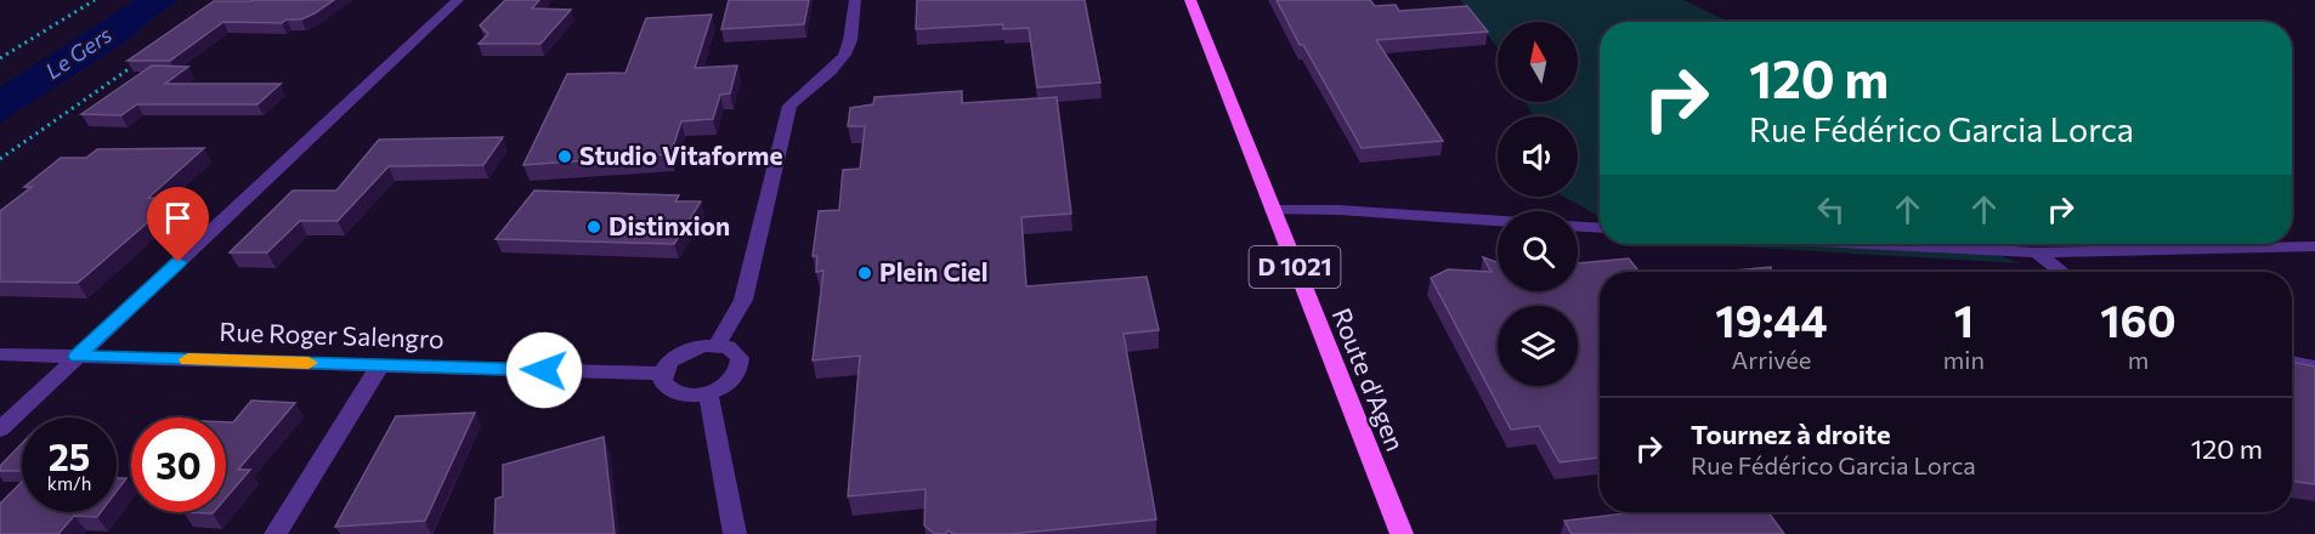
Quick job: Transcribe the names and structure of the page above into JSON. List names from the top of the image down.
{
  "streets": {
    "main road": ["D 1021", "Route d'Agen"],
    "street": ["Rue Roger Salengro"]
  },
  "water": ["Le Gers"],
  "places": ["Studio Vitaforme", "Distinxion", "Plein Ciel"],
  "north": "top",
  "page": {
    "turn": ["120 m", "Rue Fédérico Garcia Lorca"],
    "eta": [
      "19:44",
      "Arrivée",
      "1",
      "min",
      "160",
      "m"
    ],
    "list": [
      {
        "name": "Tournez à droite",
        "note": "Rue Fédérico Garcia Lorca",
        "value": "120 m"
      }
    ],
    "speed": "25 km/h",
    "limit": "30"
  }
}
